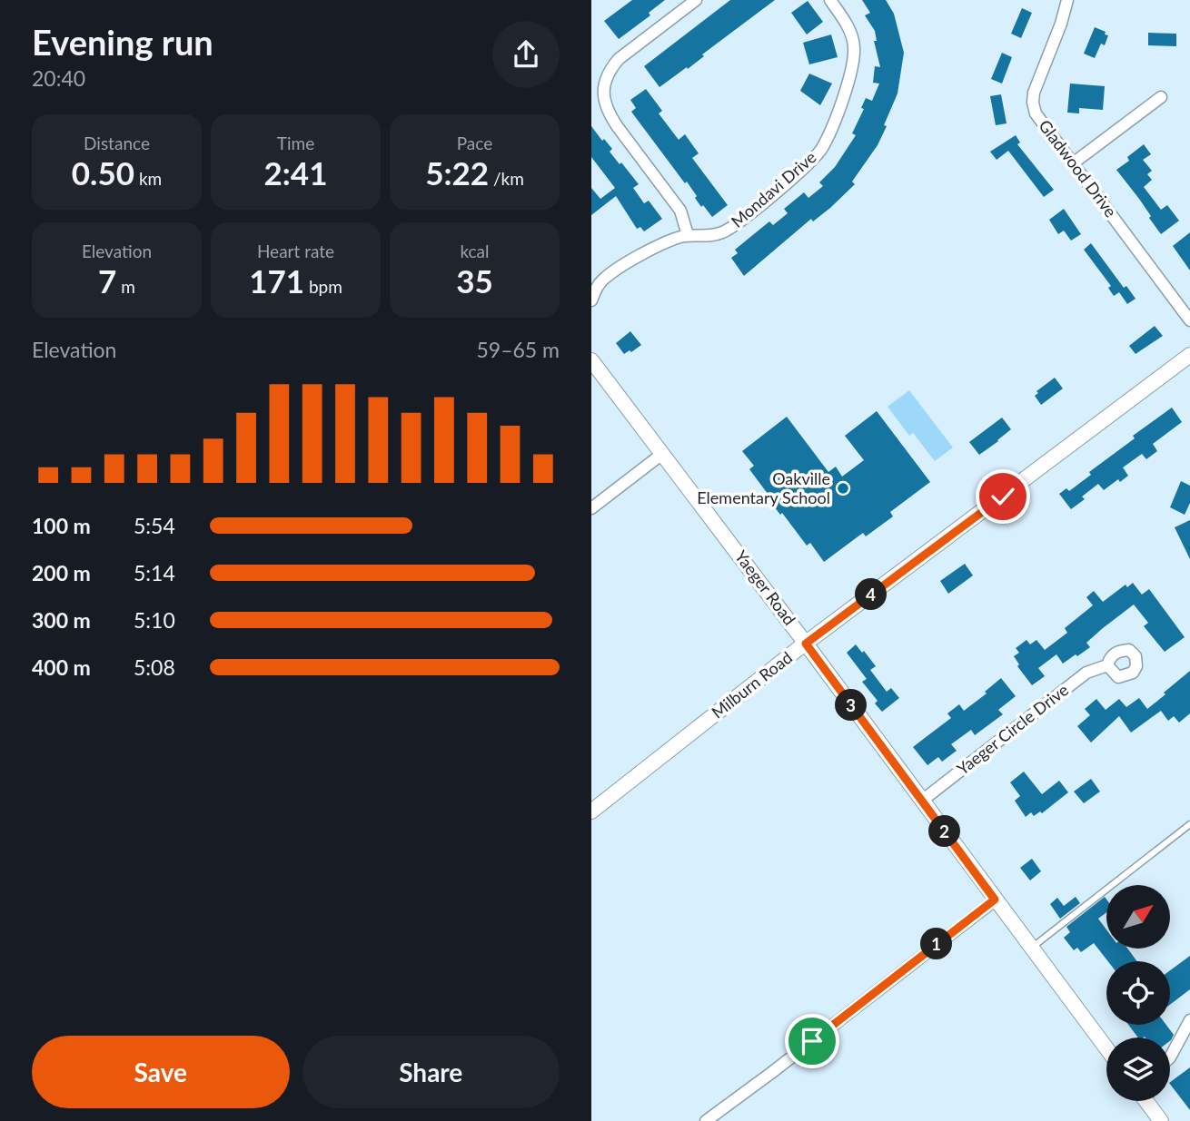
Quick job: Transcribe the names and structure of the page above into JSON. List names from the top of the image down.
{
  "streets": {
    "street": [
      "Gladwood Drive",
      "Mondavi Drive",
      "Yaeger Road",
      "Milburn Road",
      "Yaeger Circle Drive"
    ]
  },
  "crossings": [
    ["Yaeger Road", "Milburn Road"],
    ["Yaeger Road", "Yaeger Circle Drive"]
  ],
  "places": ["Oakville Elementary School"],
  "north": "top right",
  "page": {
    "heading": ["Evening run", "20:40"],
    "stats": [
      ["Distance", "0.50 km"],
      ["Time", "2:41"],
      ["Pace", "5:22 /km"],
      ["Elevation", "7 m"],
      ["Heart rate", "171 bpm"],
      ["kcal", "35"]
    ],
    "chart": ["Elevation", "59–65 m"],
    "list": [
      {
        "name": "100 m",
        "note": "5:54"
      },
      {
        "name": "200 m",
        "note": "5:14"
      },
      {
        "name": "300 m",
        "note": "5:10"
      },
      {
        "name": "400 m",
        "note": "5:08"
      }
    ],
    "pins": [
      "4",
      "3",
      "2",
      "1"
    ],
    "buttons": ["Save", "Share"]
  }
}
